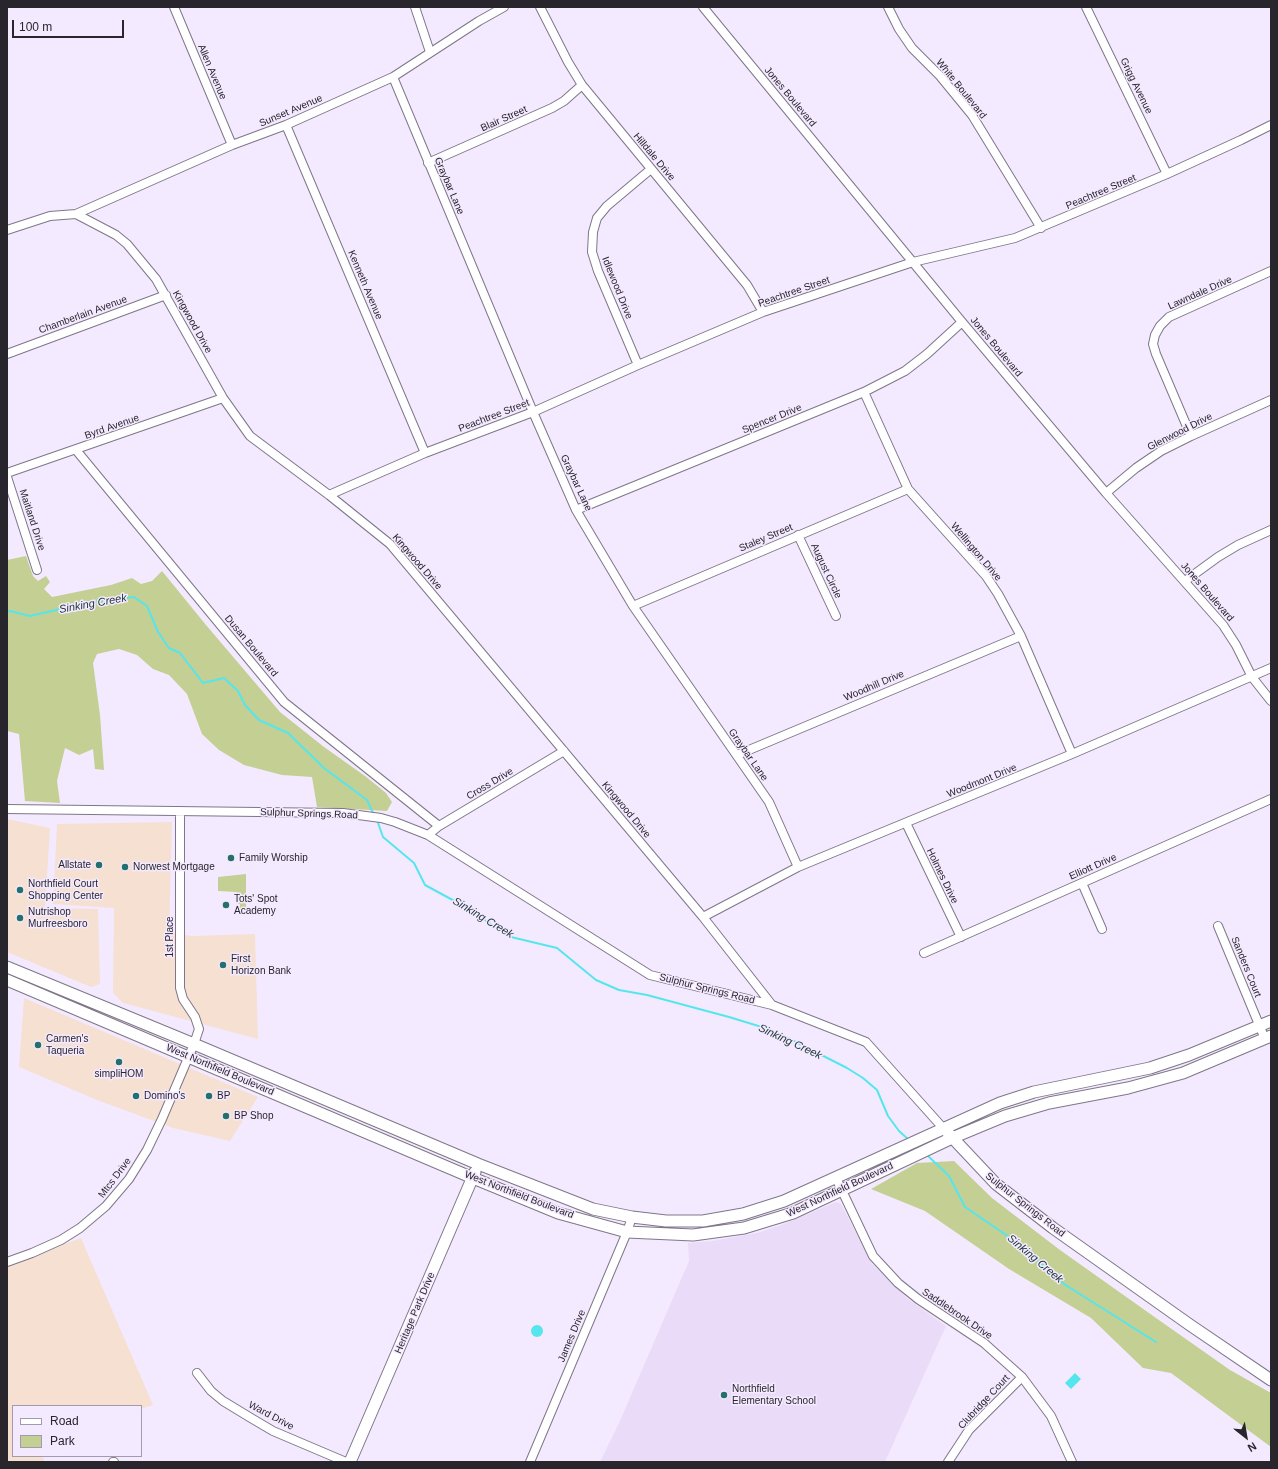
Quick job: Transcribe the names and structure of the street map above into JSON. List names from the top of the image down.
{
  "streets": {
    "main road": ["Sulphur Springs Road", "West Northfield Boulevard", "Heritage Park Drive"],
    "street": [
      "Allen Avenue",
      "Grigg Avenue",
      "White Boulevard",
      "Jones Boulevard",
      "Sunset Avenue",
      "Blair Street",
      "Hilldale Drive",
      "Graybar Lane",
      "Peachtree Street",
      "Kenneth Avenue",
      "Idlewood Drive",
      "Lawndale Drive",
      "Chamberlain Avenue",
      "Kingwood Drive",
      "Spencer Drive",
      "Byrd Avenue",
      "Glenwood Drive",
      "Maitland Drive",
      "Staley Street",
      "Wellington Drive",
      "August Circle",
      "Dusan Boulevard",
      "Woodhill Drive",
      "Woodmont Drive",
      "Cross Drive",
      "Elliott Drive",
      "Holmes Drive",
      "1st Place",
      "Sanders Court",
      "Mtcs Drive",
      "Saddlebrook Drive",
      "James Drive",
      "Clubridge Court",
      "Ward Drive"
    ]
  },
  "crossings": [
    ["Allen Avenue", "Sunset Avenue"],
    ["Grigg Avenue", "Peachtree Street"],
    ["White Boulevard", "Peachtree Street"],
    ["Jones Boulevard", "Peachtree Street"],
    ["Jones Boulevard", "Spencer Drive"],
    ["Jones Boulevard", "Glenwood Drive"],
    ["Jones Boulevard", "Woodmont Drive"],
    ["Sunset Avenue", "Graybar Lane"],
    ["Sunset Avenue", "Kenneth Avenue"],
    ["Sunset Avenue", "Kingwood Drive"],
    ["Blair Street", "Hilldale Drive"],
    ["Blair Street", "Graybar Lane"],
    ["Hilldale Drive", "Peachtree Street"],
    ["Hilldale Drive", "Idlewood Drive"],
    ["Graybar Lane", "Peachtree Street"],
    ["Graybar Lane", "Spencer Drive"],
    ["Graybar Lane", "Staley Street"],
    ["Graybar Lane", "Woodhill Drive"],
    ["Graybar Lane", "Woodmont Drive"],
    ["Peachtree Street", "Kenneth Avenue"],
    ["Peachtree Street", "Idlewood Drive"],
    ["Peachtree Street", "Kingwood Drive"],
    ["Lawndale Drive", "Glenwood Drive"],
    ["Chamberlain Avenue", "Kingwood Drive"],
    ["Kingwood Drive", "Byrd Avenue"],
    ["Kingwood Drive", "Woodmont Drive"],
    ["Kingwood Drive", "Cross Drive"],
    ["Kingwood Drive", "Sulphur Springs Road"],
    ["Spencer Drive", "Wellington Drive"],
    ["Byrd Avenue", "Dusan Boulevard"],
    ["Staley Street", "Wellington Drive"],
    ["Staley Street", "August Circle"],
    ["Wellington Drive", "Woodhill Drive"],
    ["Wellington Drive", "Woodmont Drive"],
    ["Dusan Boulevard", "Cross Drive"],
    ["Woodmont Drive", "Holmes Drive"],
    ["Cross Drive", "Sulphur Springs Road"],
    ["Sulphur Springs Road", "1st Place"],
    ["Sulphur Springs Road", "West Northfield Boulevard"],
    ["Elliott Drive", "Holmes Drive"],
    ["1st Place", "West Northfield Boulevard"],
    ["1st Place", "Mtcs Drive"],
    ["Sanders Court", "West Northfield Boulevard"],
    ["West Northfield Boulevard", "Mtcs Drive"],
    ["West Northfield Boulevard", "Heritage Park Drive"],
    ["West Northfield Boulevard", "Saddlebrook Drive"],
    ["West Northfield Boulevard", "James Drive"],
    ["Saddlebrook Drive", "Clubridge Court"]
  ],
  "water": ["Sinking Creek"],
  "places": [
    "Family Worship",
    "Allstate",
    "Norwest Mortgage",
    "Northfield Court Shopping Center",
    "Tots' Spot Academy",
    "Nutrishop Murfreesboro",
    "First Horizon Bank",
    "Carmen's Taqueria",
    "simpliHOM",
    "Domino's",
    "BP",
    "BP Shop",
    "Northfield Elementary School"
  ],
  "legend": ["Road", "Park"],
  "scale_bar": "100 m",
  "north": "bottom right"
}
